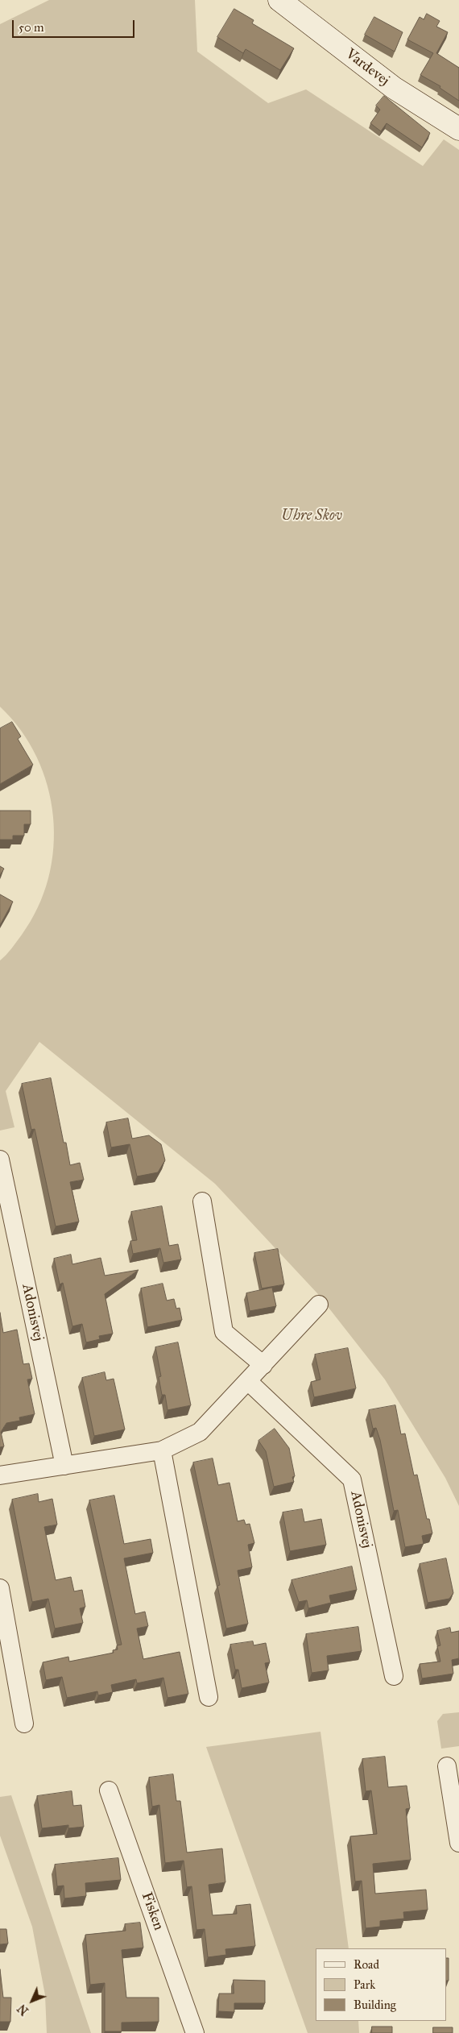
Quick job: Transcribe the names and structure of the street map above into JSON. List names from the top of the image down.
{
  "streets": {
    "street": ["Vardevej", "Adonisvej", "Fisken"]
  },
  "parks": ["Uhre Skov"],
  "legend": ["Road", "Park", "Building"],
  "scale_bar": "50 m",
  "north": "bottom left"
}
